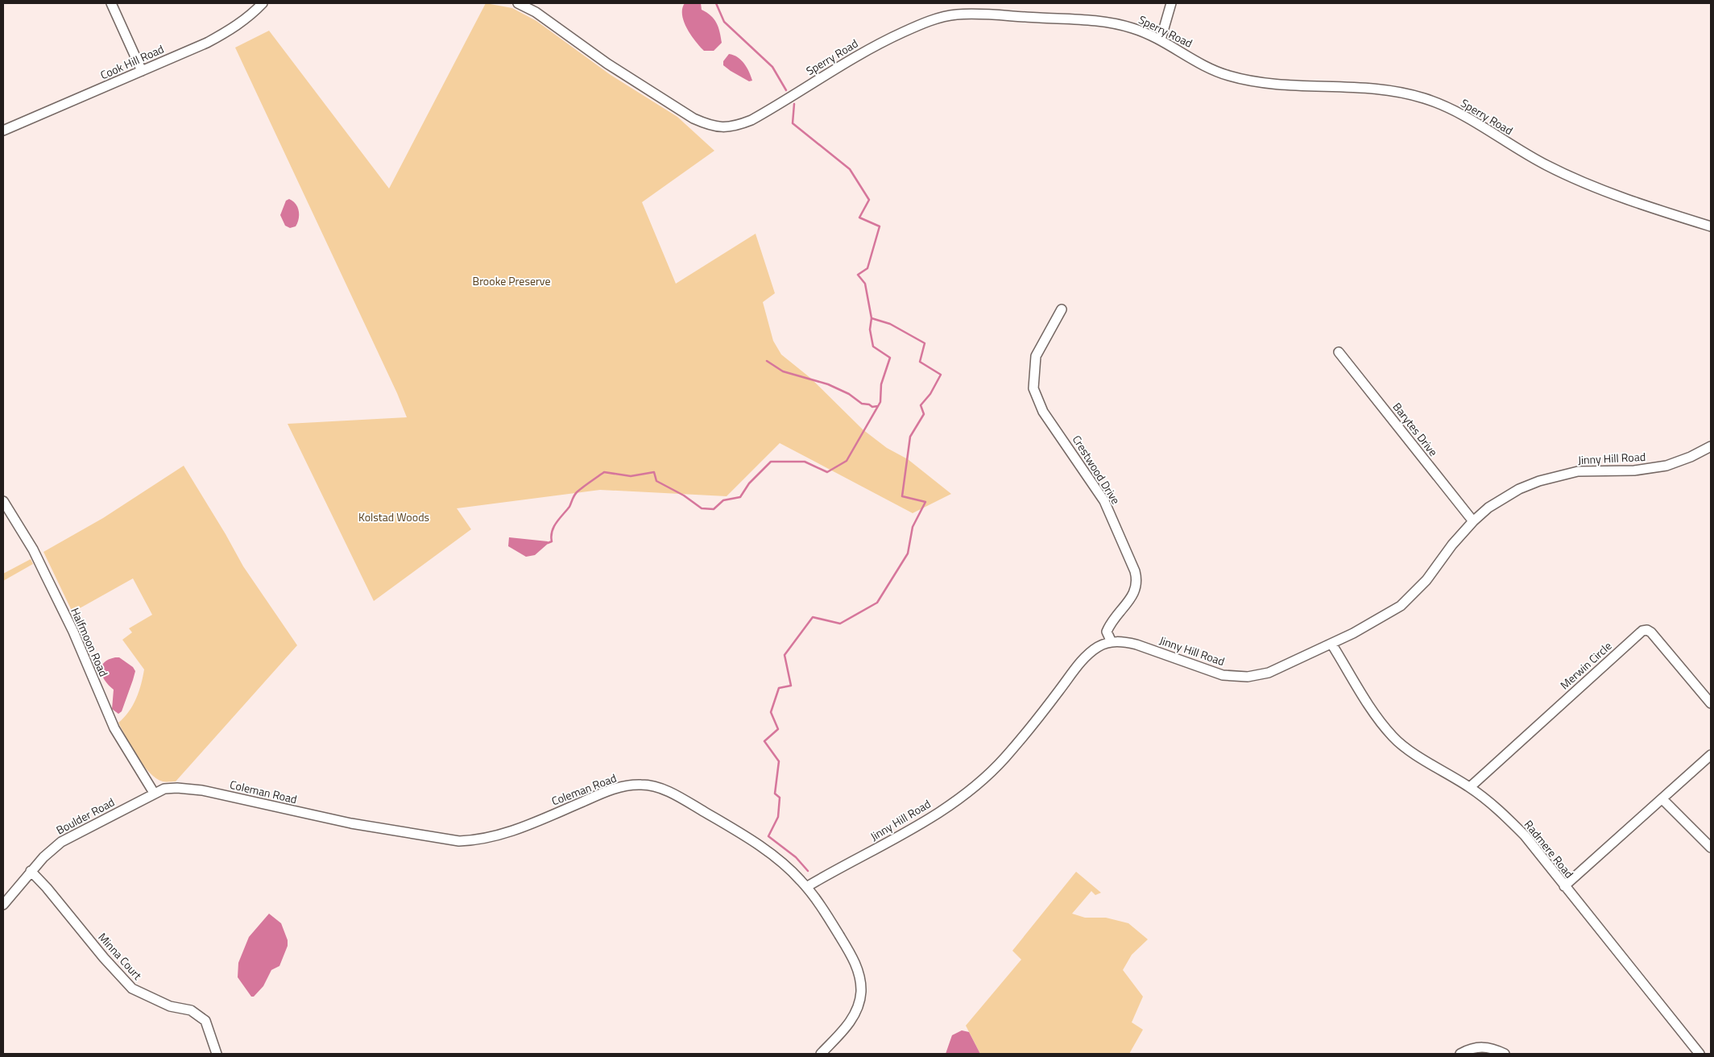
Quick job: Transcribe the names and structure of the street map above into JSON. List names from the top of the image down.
{
  "streets": {
    "street": [
      "Sperry Road",
      "Cook Hill Road",
      "Barytes Drive",
      "Jinny Hill Road",
      "Crestwood Drive",
      "Halfmoon Road",
      "Merwin Circle",
      "Coleman Road",
      "Boulder Road",
      "Radmere Road",
      "Minna Court"
    ]
  },
  "crossings": [
    ["Barytes Drive", "Jinny Hill Road"],
    ["Jinny Hill Road", "Crestwood Drive"],
    ["Jinny Hill Road", "Coleman Road"],
    ["Jinny Hill Road", "Radmere Road"],
    ["Halfmoon Road", "Coleman Road"],
    ["Halfmoon Road", "Boulder Road"],
    ["Merwin Circle", "Radmere Road"],
    ["Coleman Road", "Boulder Road"],
    ["Boulder Road", "Minna Court"]
  ],
  "parks": ["Brooke Preserve", "Kolstad Woods"]
}
